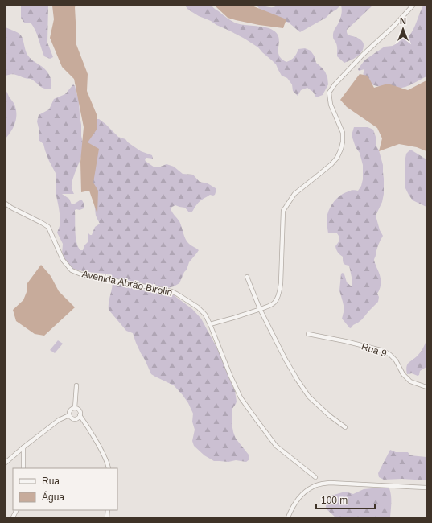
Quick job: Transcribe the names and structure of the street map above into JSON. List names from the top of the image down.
{
  "streets": {
    "street": ["Avenida Abrão Birolin", "Rua 9"]
  },
  "legend": ["Rua", "Água"],
  "scale_bar": "100 m",
  "north": "top"
}
